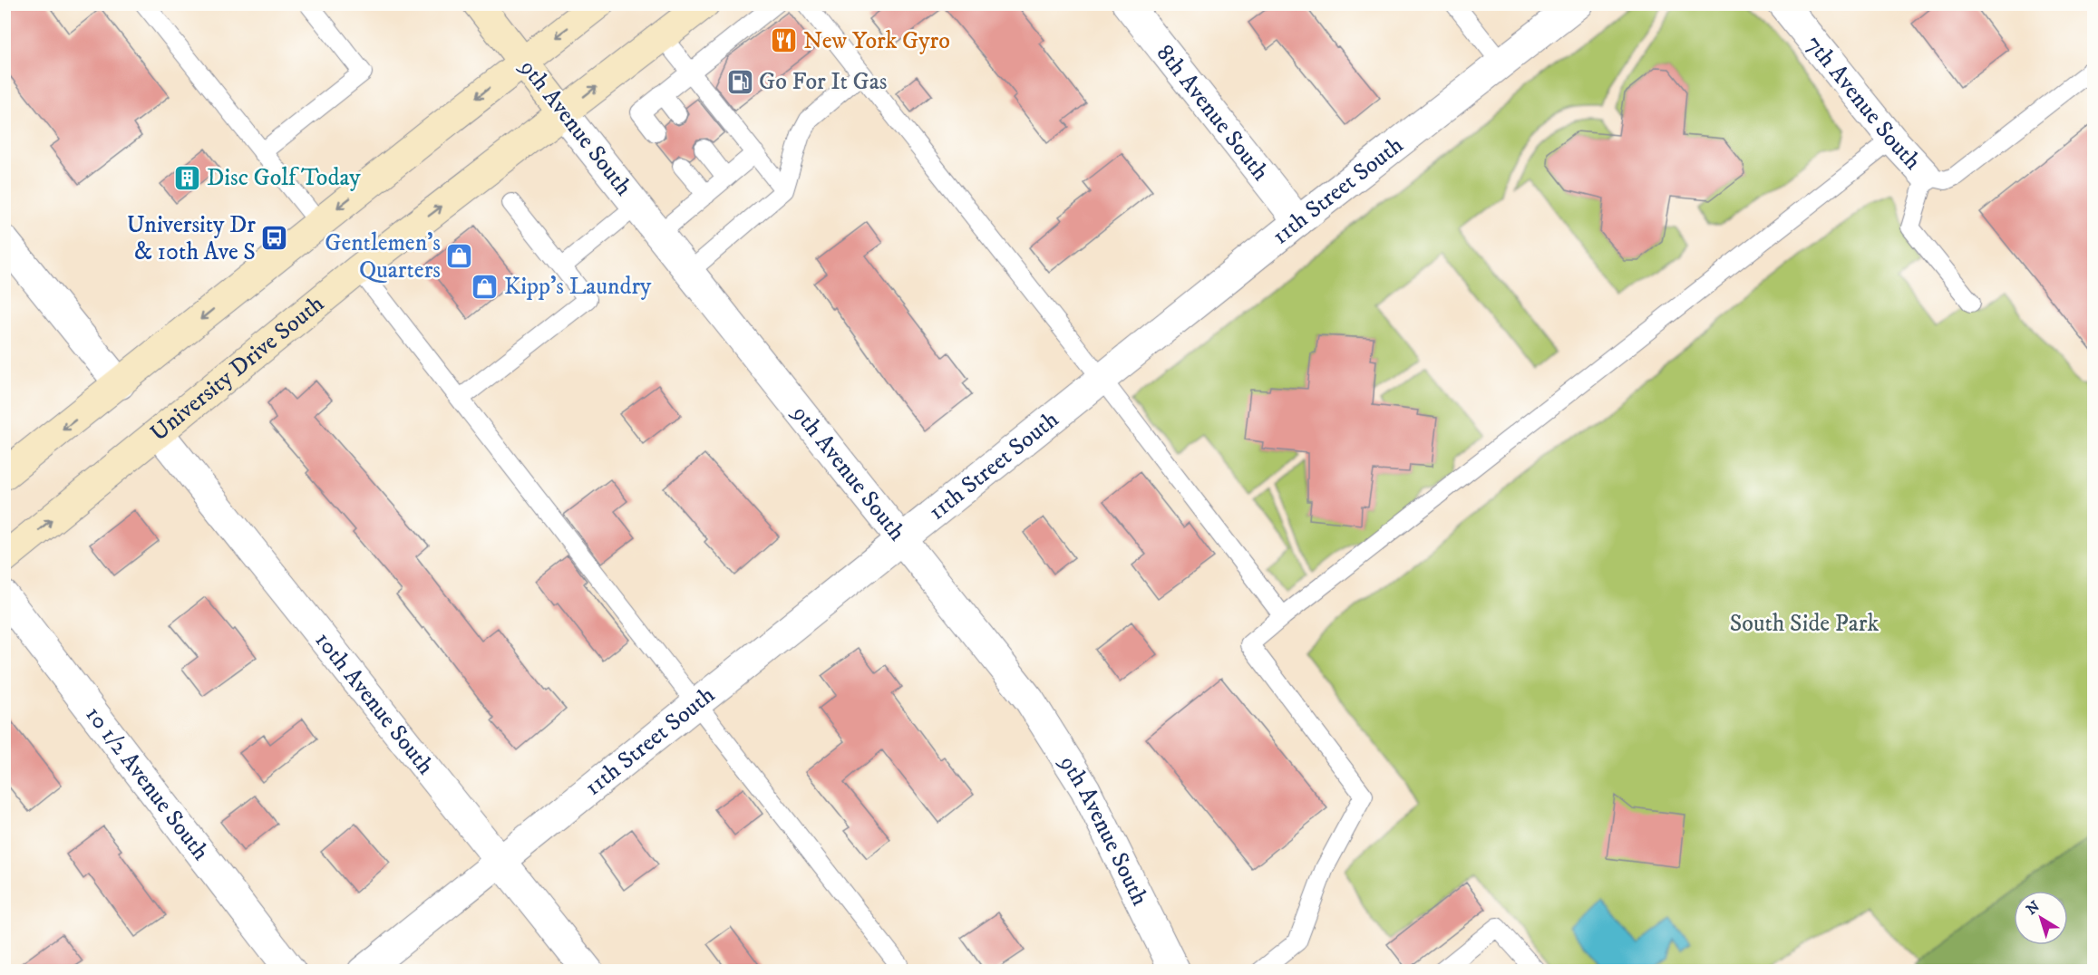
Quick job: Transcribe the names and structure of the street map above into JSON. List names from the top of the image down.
{
  "streets": {
    "main road": ["9th Avenue South", "University Drive South"],
    "street": [
      "7th Avenue South",
      "8th Avenue South",
      "11th Street South",
      "10th Avenue South",
      "10 1/2 Avenue South"
    ]
  },
  "crossings": [
    ["8th Avenue South", "11th Street South"],
    ["9th Avenue South", "11th Street South"],
    ["9th Avenue South", "University Drive South"],
    ["11th Street South", "10th Avenue South"],
    ["University Drive South", "10th Avenue South"]
  ],
  "parks": ["South Side Park"],
  "places": {
    "restaurant": ["New York Gyro"],
    "fuel station": ["Go For It Gas"],
    "building": ["Disc Golf Today"],
    "bus stop": ["University Dr & 10th Ave S"],
    "shop": ["Gentlemen's Quarters", "Kipp's Laundry"]
  },
  "north": "top left"
}
